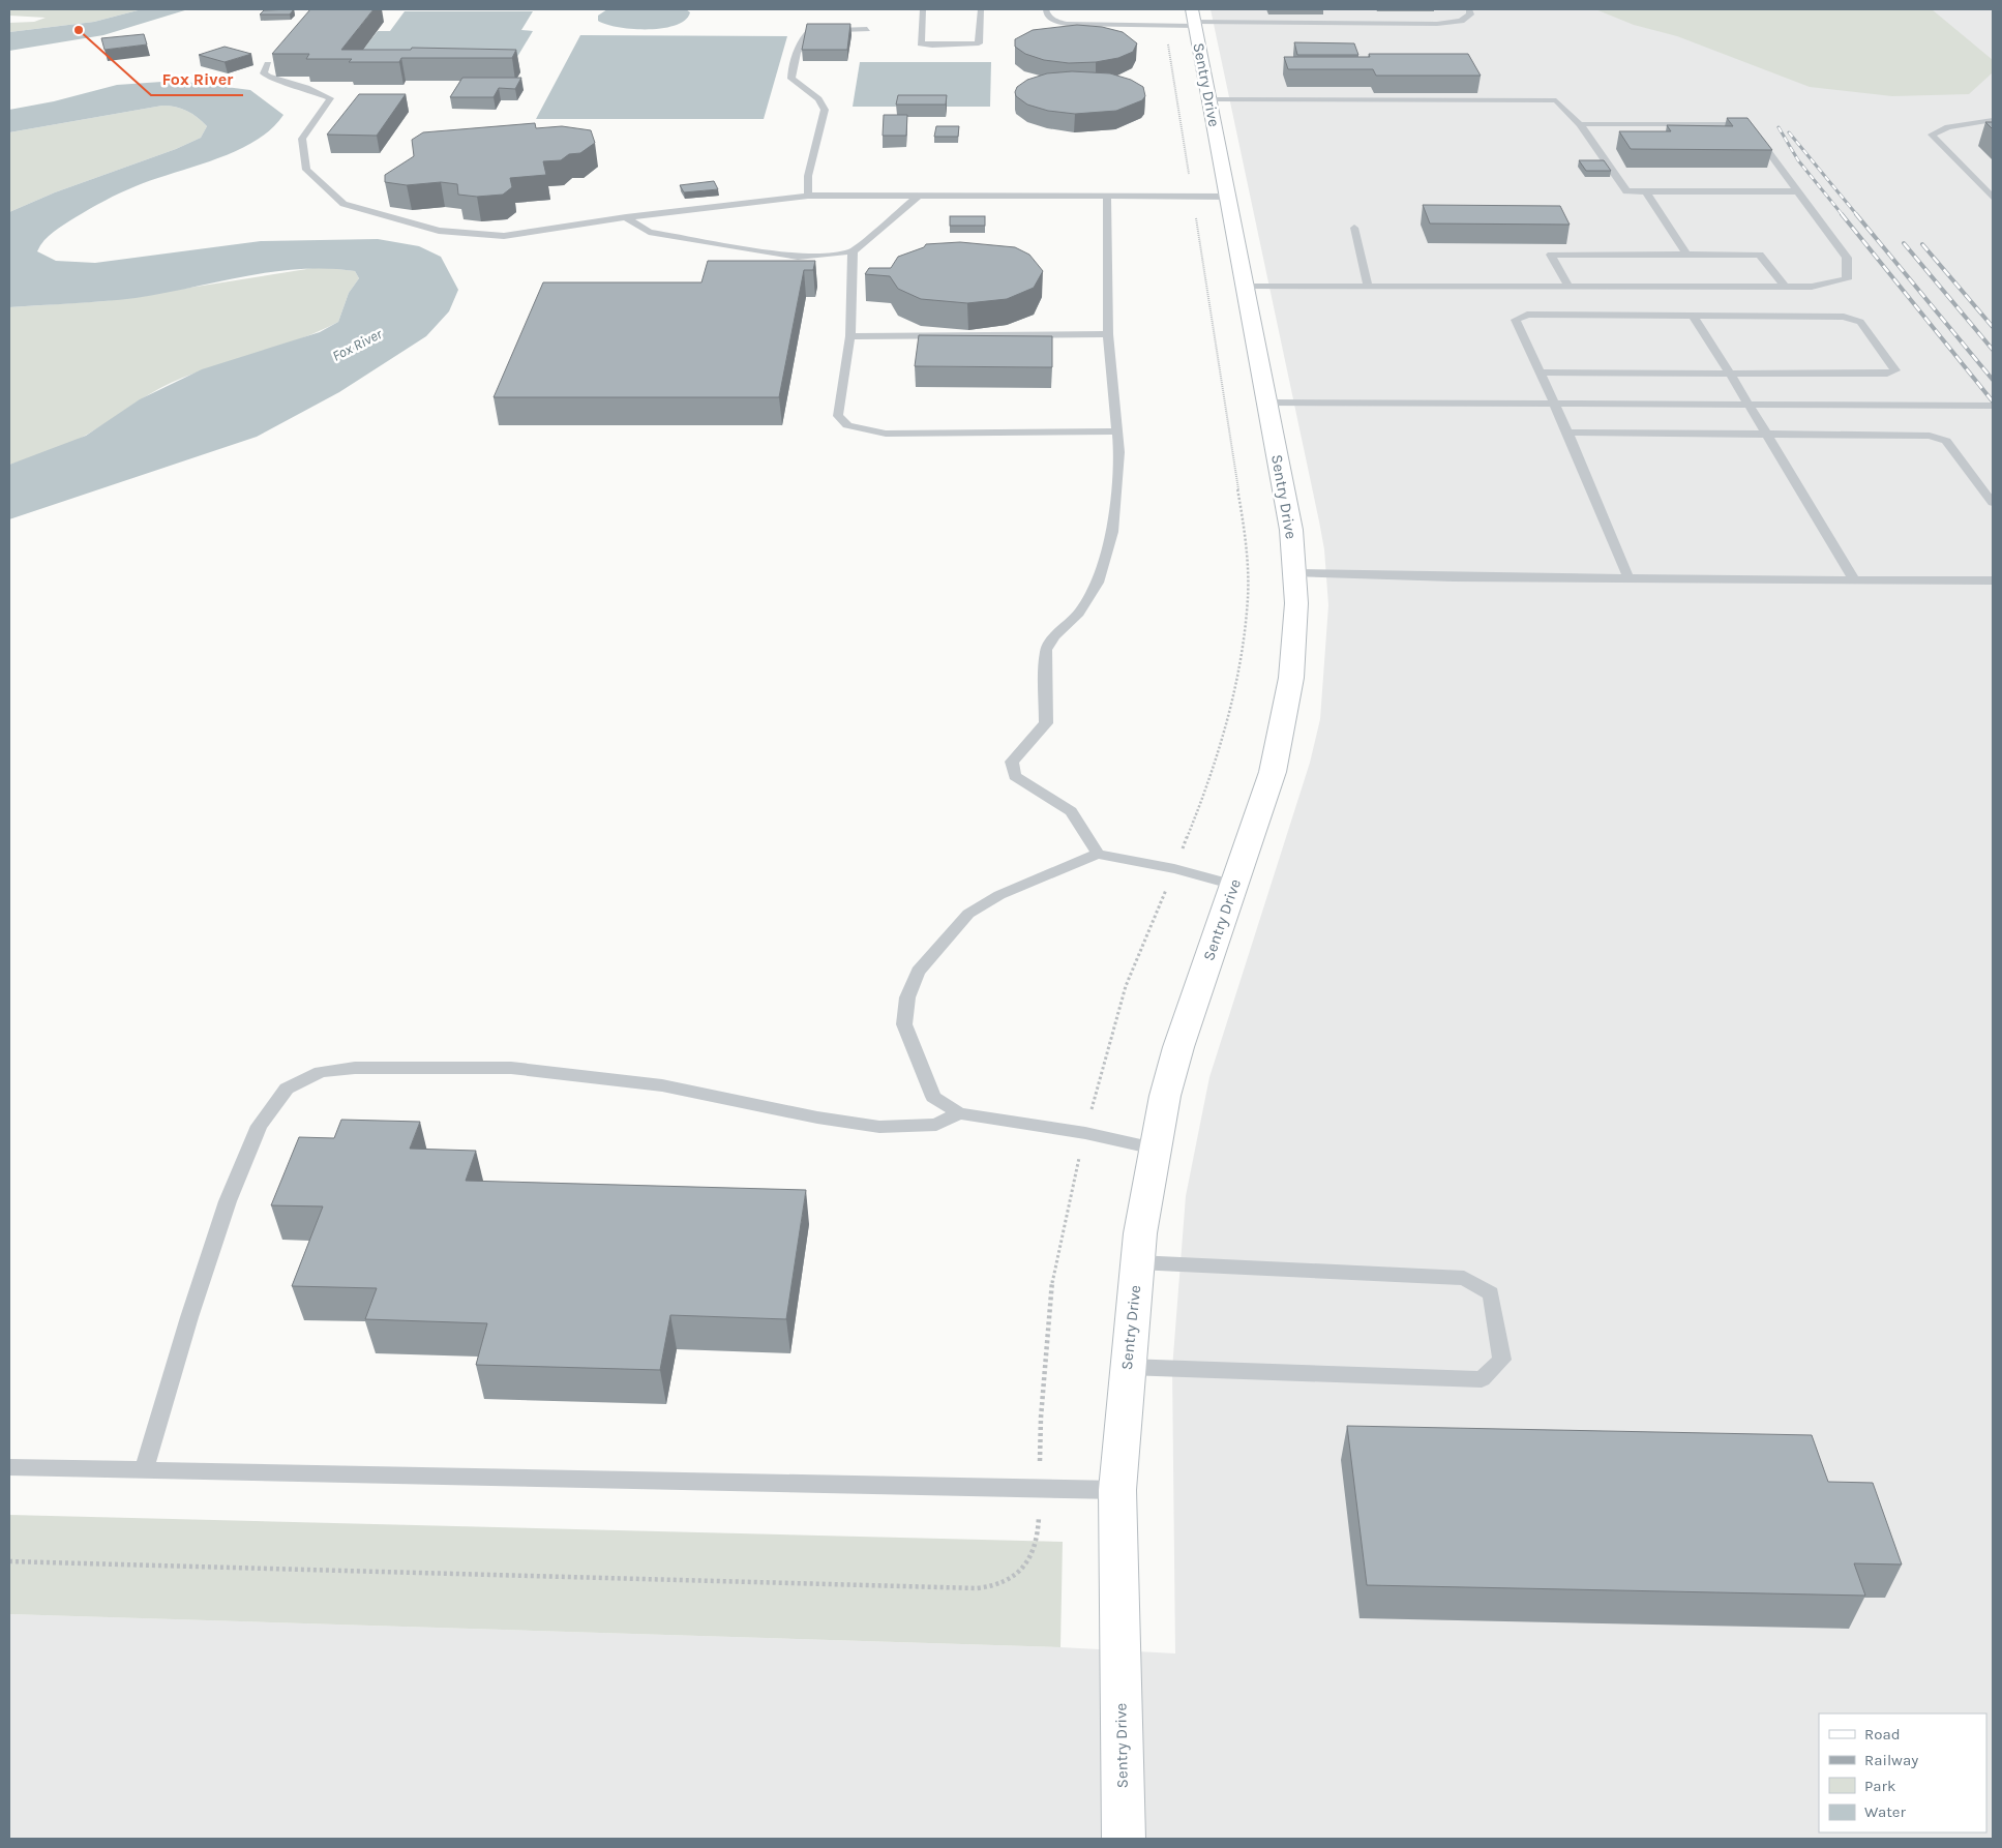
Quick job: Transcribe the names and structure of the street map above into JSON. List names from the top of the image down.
{
  "streets": {
    "street": ["Sentry Drive"]
  },
  "water": ["Fox River"],
  "places": ["Fox River"],
  "legend": [
    "Road",
    "Railway",
    "Park",
    "Water"
  ]
}
